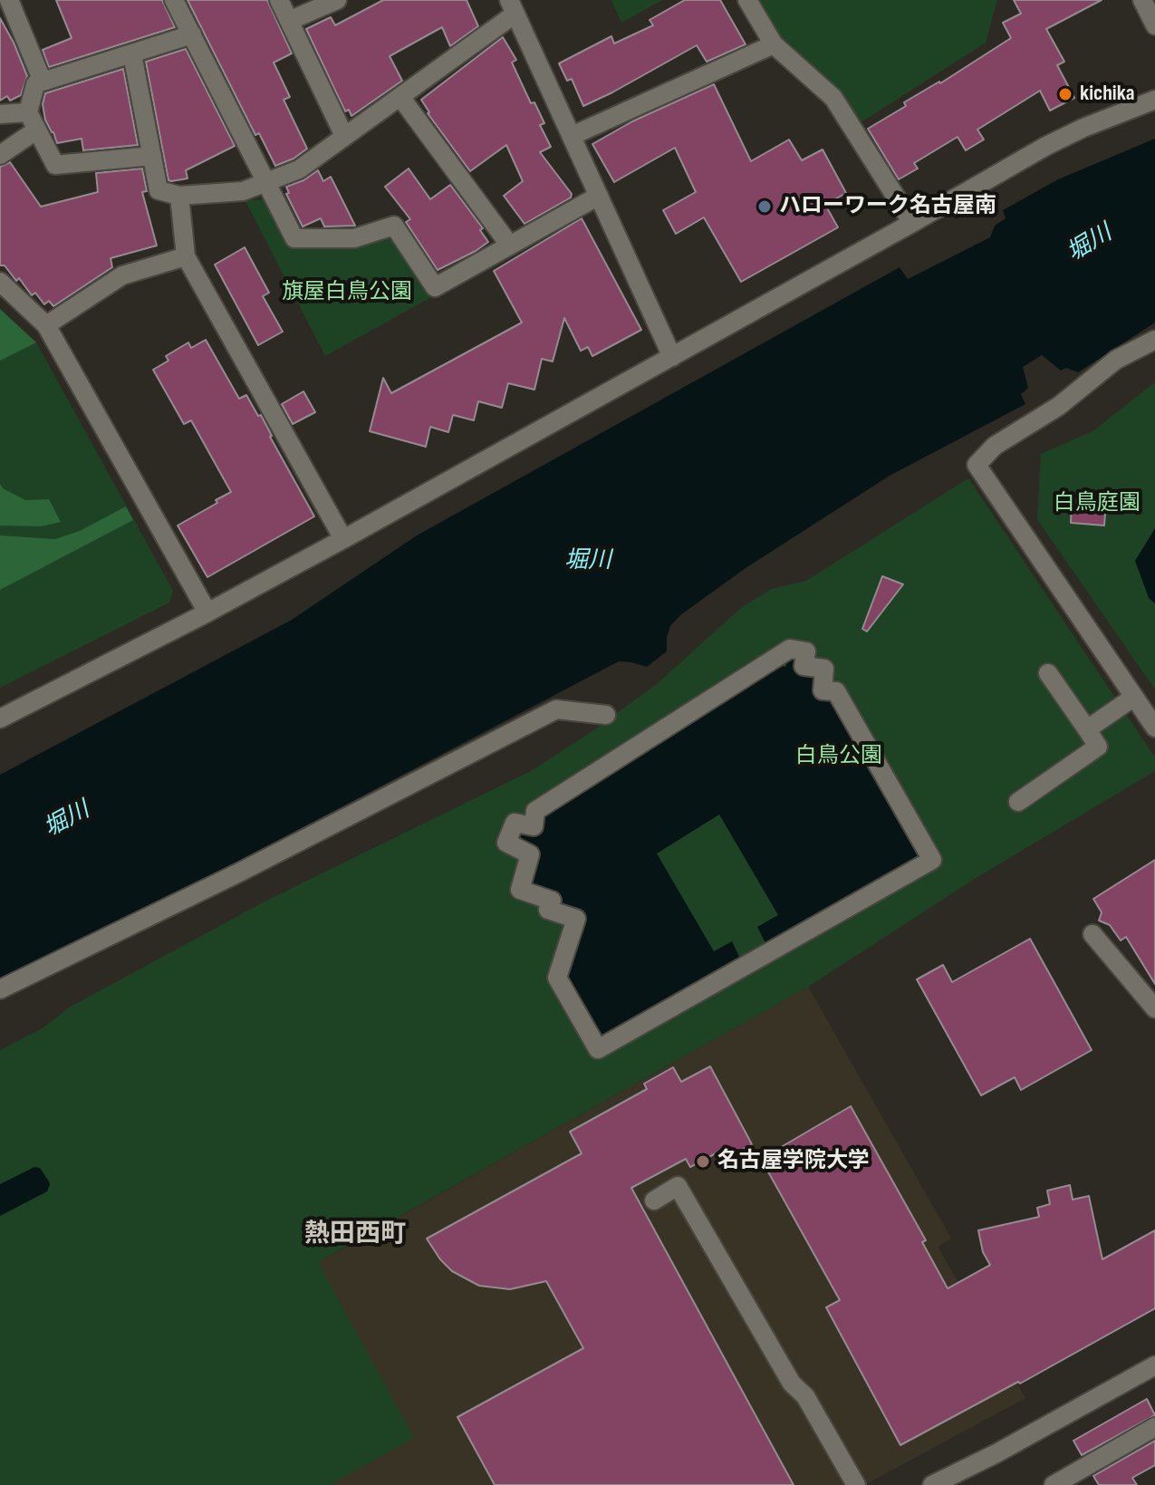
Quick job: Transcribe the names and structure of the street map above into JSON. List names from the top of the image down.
{
  "districts": ["熱田西町"],
  "water": ["堀川"],
  "parks": ["旗屋白鳥公園", "白鳥庭園", "白鳥公園"],
  "places": ["kichika", "ハローワーク名古屋南", "名古屋学院大学"]
}
